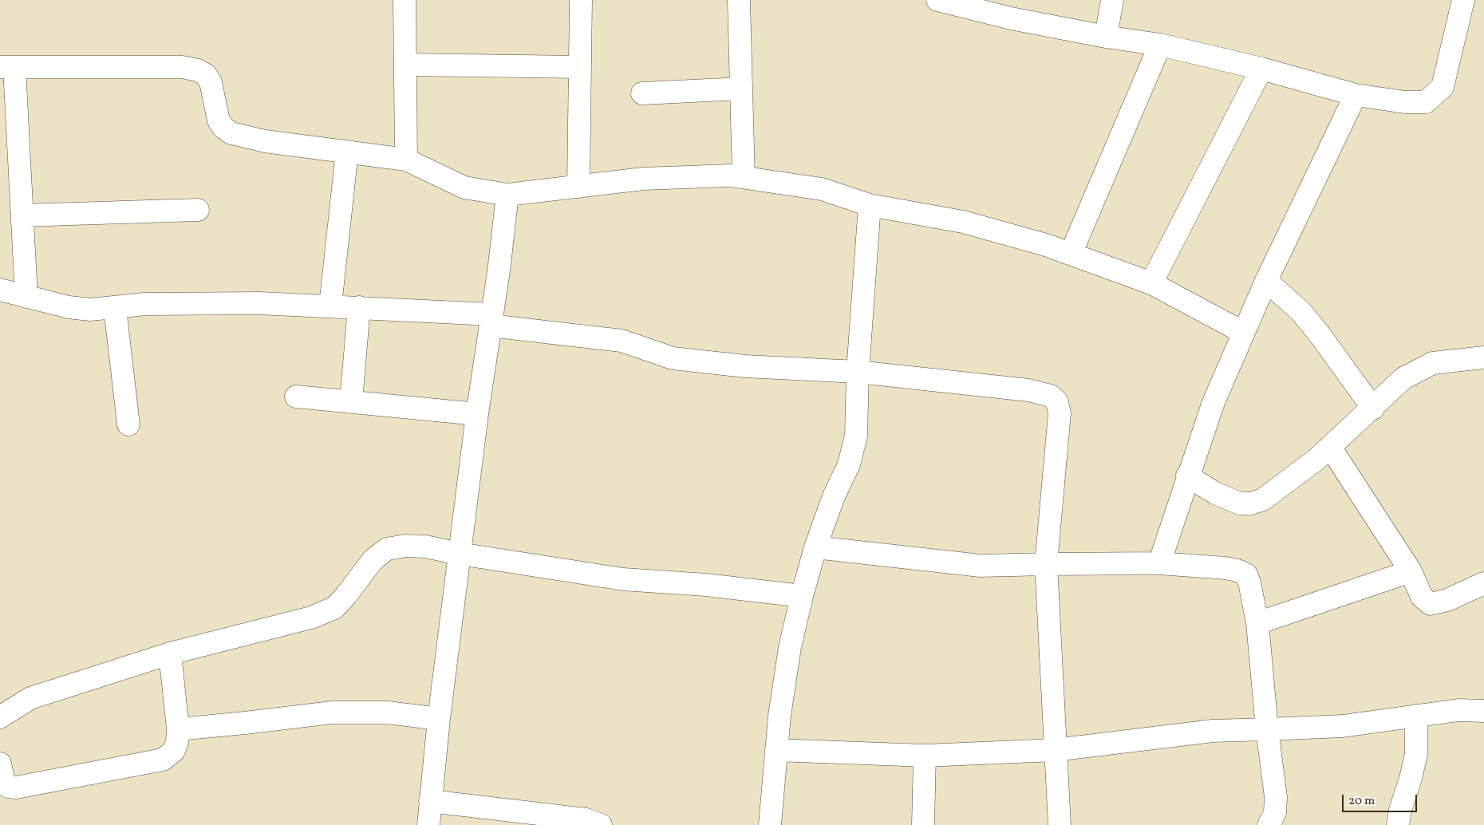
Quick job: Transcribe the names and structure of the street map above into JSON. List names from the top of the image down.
{
  "scale_bar": "20 m"
}
